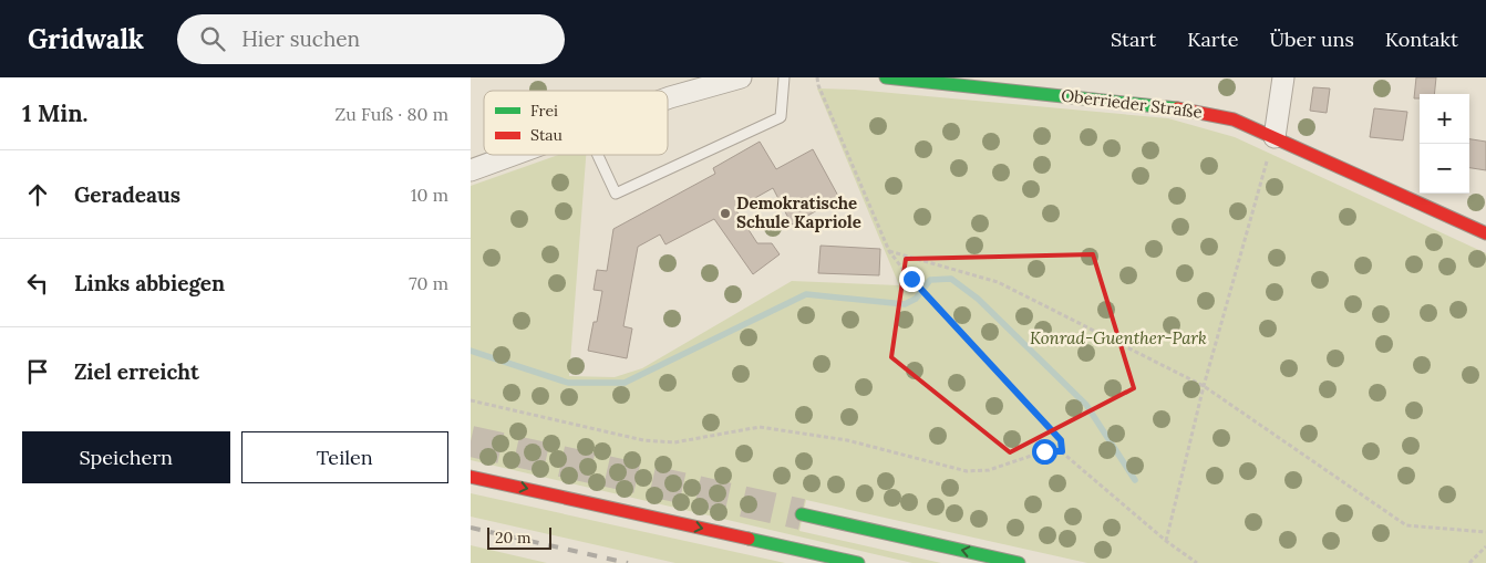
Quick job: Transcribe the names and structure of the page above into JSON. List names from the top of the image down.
{
  "streets": {
    "main road": ["Oberrieder Straße"]
  },
  "parks": ["Konrad-Guenther-Park"],
  "places": ["Demokratische Schule Kapriole"],
  "legend": ["Frei", "Stau"],
  "scale_bar": "20 m",
  "page": {
    "header": "Gridwalk",
    "search": "Hier suchen",
    "nav": [
      "Start",
      "Karte",
      "Über uns",
      "Kontakt"
    ],
    "heading": ["1 Min.", "Zu Fuß · 80 m"],
    "map_buttons": ["+", "−"],
    "list": [
      ["Geradeaus", "10 m"],
      ["Links abbiegen", "70 m"],
      "Ziel erreicht"
    ],
    "buttons": ["Speichern", "Teilen"],
    "scale": "20 m"
  }
}
